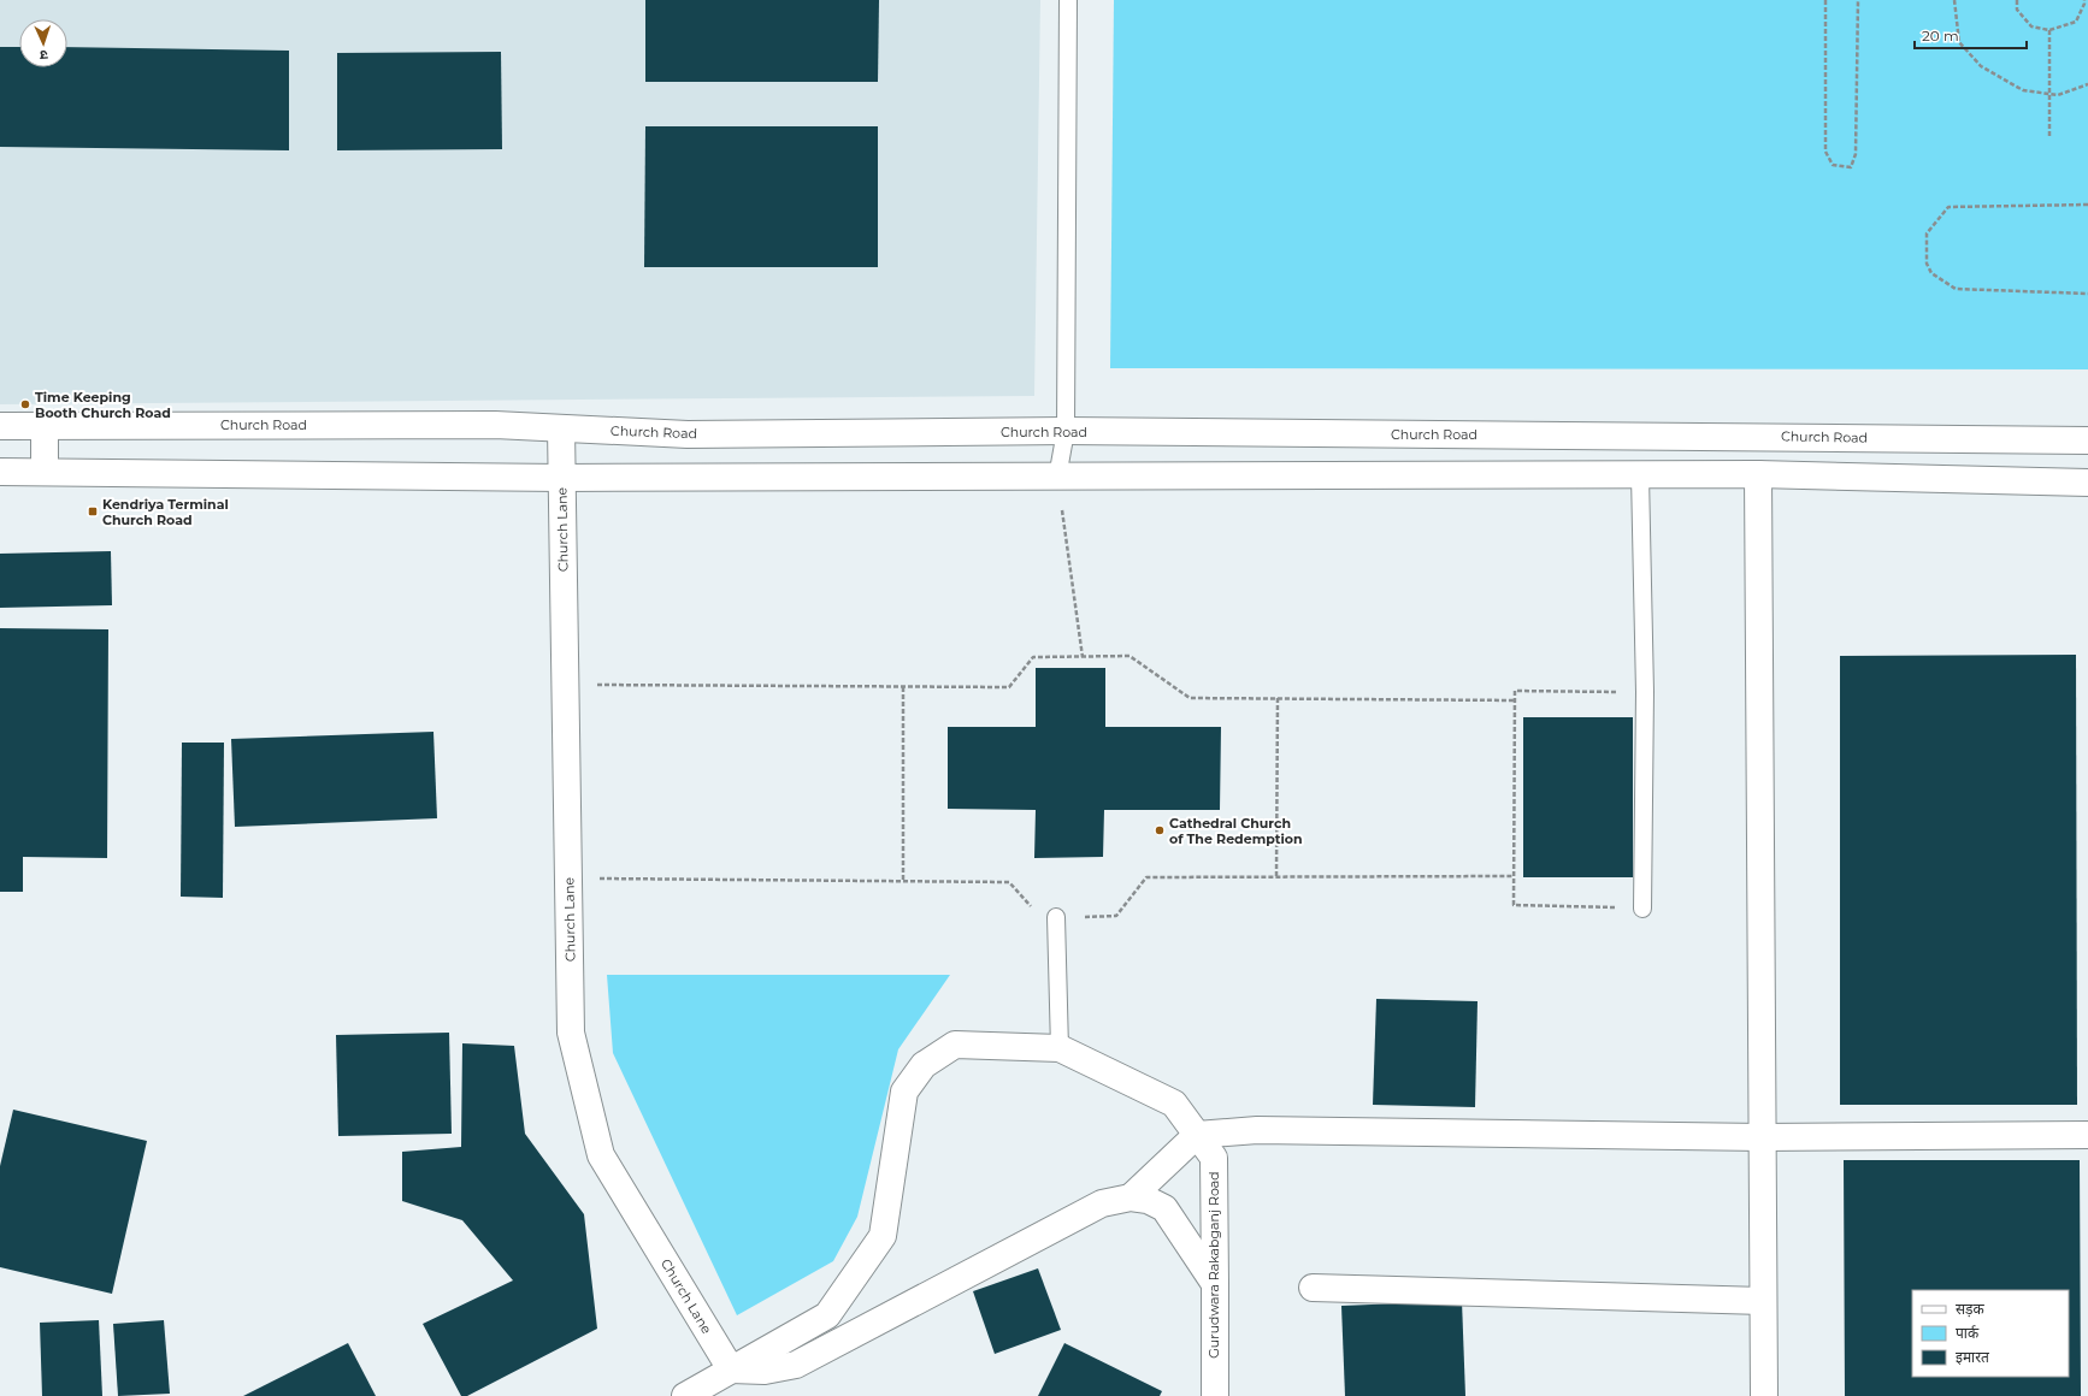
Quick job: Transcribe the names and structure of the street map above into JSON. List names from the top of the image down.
{
  "streets": {
    "street": ["Church Road", "Church Lane", "Gurudwara Rakabganj Road"]
  },
  "crossings": [
    ["Church Road", "Church Lane"],
    ["Church Lane", "Gurudwara Rakabganj Road"]
  ],
  "places": {
    "other": ["Time Keeping Booth Church Road", "Cathedral Church of The Redemption"],
    "transit": ["Kendriya Terminal Church Road"]
  },
  "legend": ["सड़क", "पार्क", "इमारत"],
  "scale_bar": "20 m",
  "north": "bottom"
}
